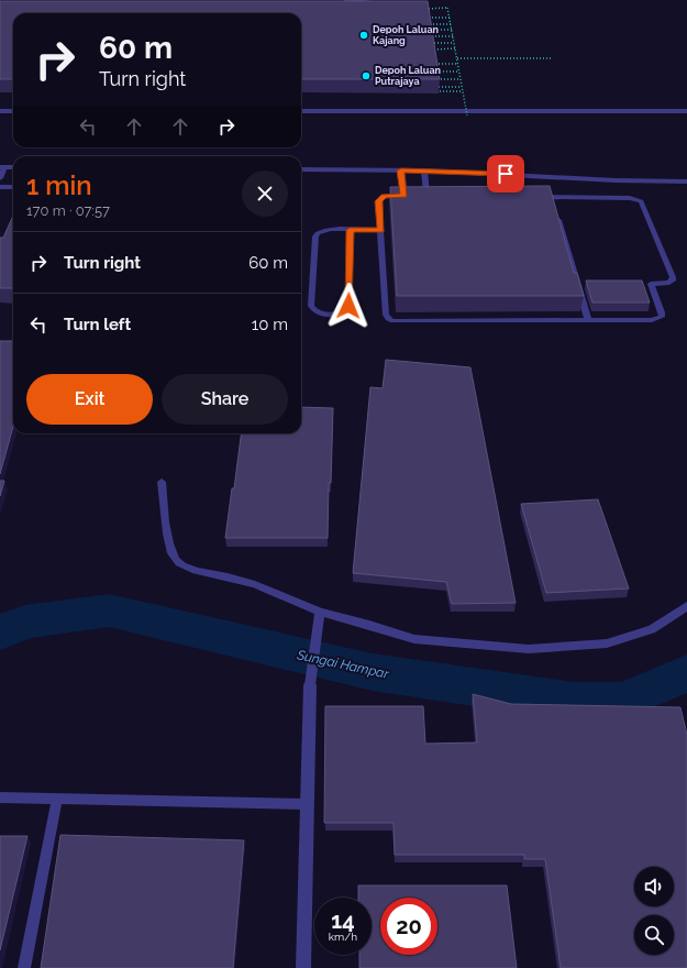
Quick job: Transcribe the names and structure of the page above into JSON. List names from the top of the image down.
{
  "water": ["Sungai Hampar"],
  "places": ["Depoh Laluan Kajang", "Depoh Laluan Putrajaya"],
  "page": {
    "turn": ["60 m", "Turn right"],
    "heading": ["1 min", "170 m · 07:57"],
    "list": [
      {
        "name": "Turn right",
        "value": "60 m"
      },
      {
        "name": "Turn left",
        "value": "10 m"
      }
    ],
    "buttons": ["Exit", "Share"],
    "speed": "14 km/h",
    "limit": "20"
  }
}
